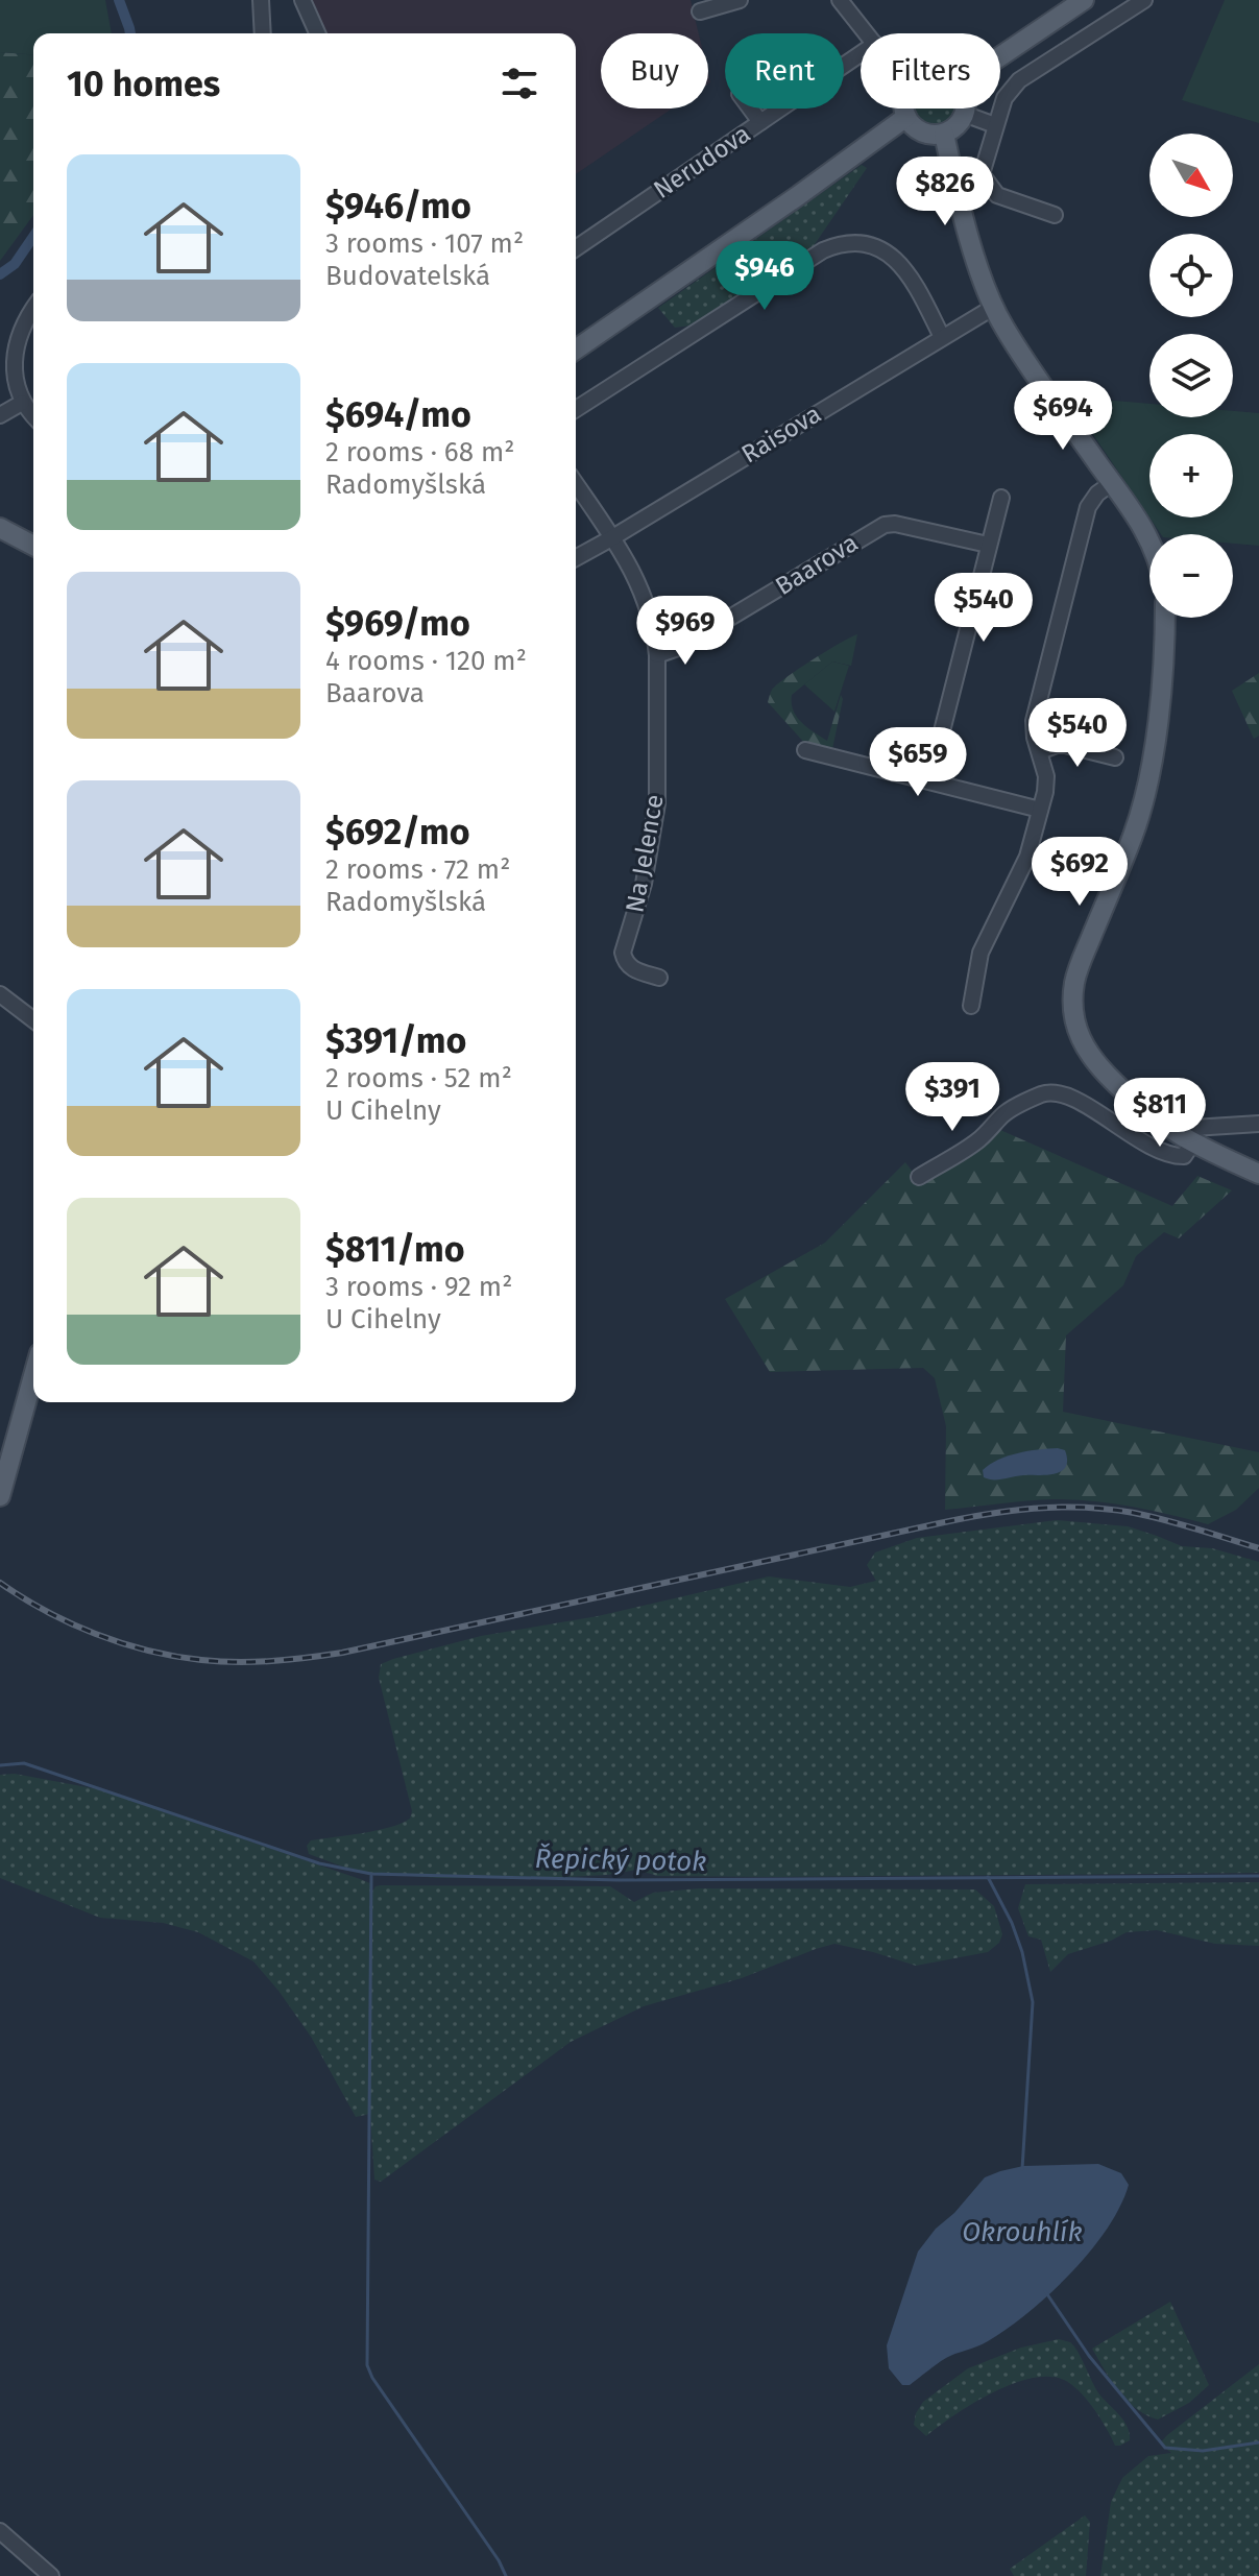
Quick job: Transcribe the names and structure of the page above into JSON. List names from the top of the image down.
{
  "streets": {
    "street": [
      "Nerudova",
      "Raisova",
      "Baarova",
      "Na Jelence"
    ]
  },
  "crossings": [
    ["Raisova", "Na Jelence"],
    ["Baarova", "Na Jelence"]
  ],
  "water": ["Řepický potok", "Okrouhlík"],
  "north": "bottom right",
  "page": {
    "chip": ["Buy", "Rent", "Filters"],
    "heading": "10 homes",
    "map_buttons": ["+", "−"],
    "list": [
      {
        "name": "$946/mo",
        "note": "3 rooms · 107 m² · Budovatelská"
      },
      {
        "name": "$694/mo",
        "note": "2 rooms · 68 m² · Radomyšlská"
      },
      {
        "name": "$969/mo",
        "note": "4 rooms · 120 m² · Baarova"
      },
      {
        "name": "$692/mo",
        "note": "2 rooms · 72 m² · Radomyšlská"
      },
      {
        "name": "$391/mo",
        "note": "2 rooms · 52 m² · U Cihelny"
      },
      {
        "name": "$811/mo",
        "note": "3 rooms · 92 m² · U Cihelny"
      }
    ],
    "price": [
      "$826",
      "$946",
      "$694",
      "$540",
      "$969",
      "$540",
      "$659",
      "$692",
      "$391",
      "$811"
    ]
  }
}
